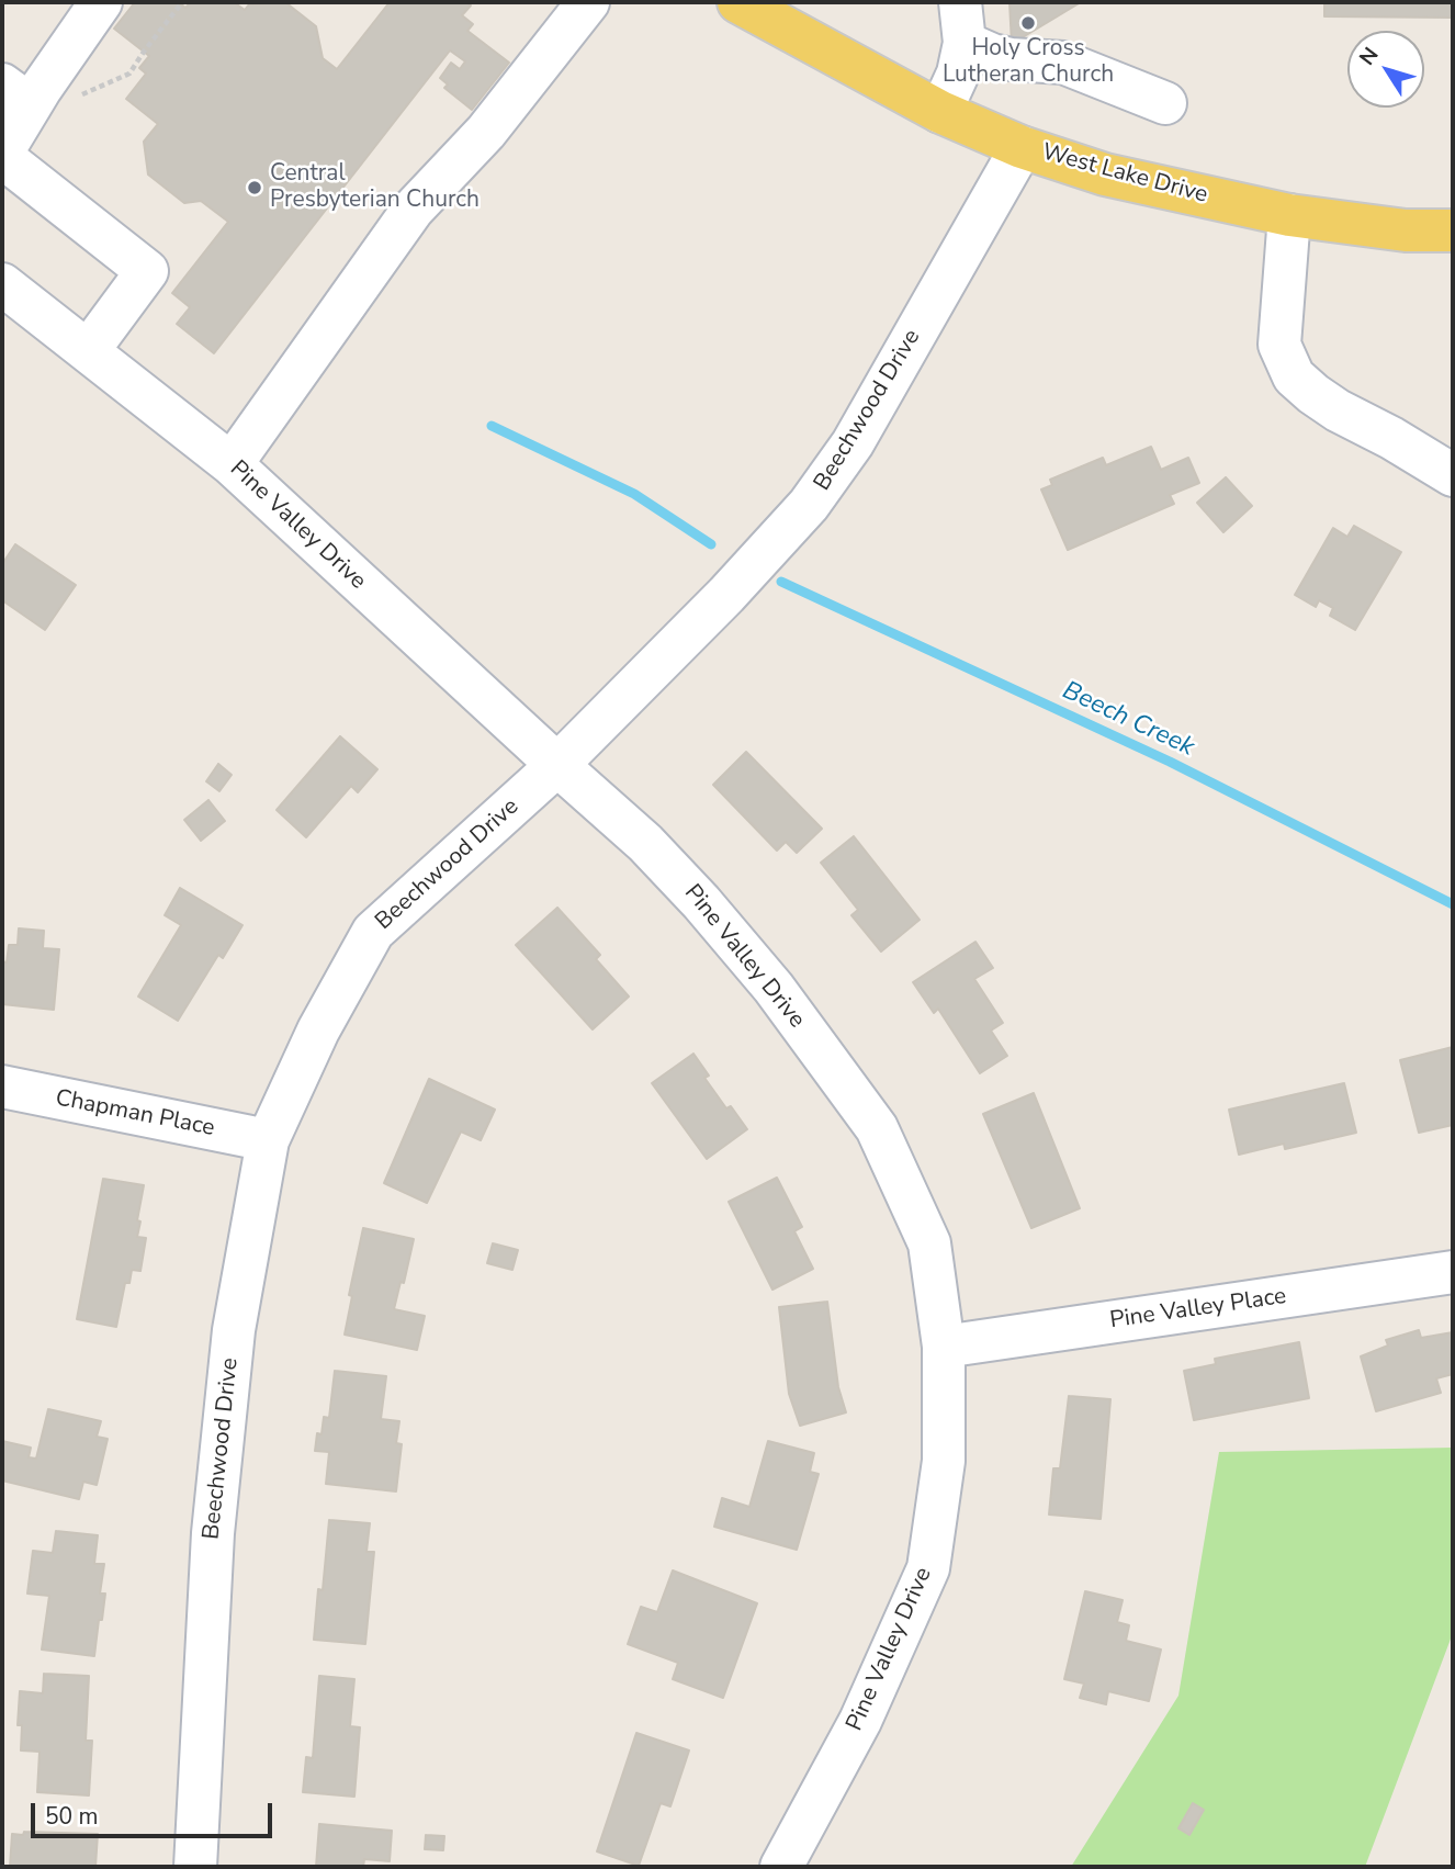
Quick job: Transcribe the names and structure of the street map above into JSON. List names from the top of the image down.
{
  "streets": {
    "main road": ["West Lake Drive"],
    "street": [
      "Beechwood Drive",
      "Pine Valley Drive",
      "Chapman Place",
      "Pine Valley Place"
    ]
  },
  "crossings": [
    ["West Lake Drive", "Beechwood Drive"],
    ["Beechwood Drive", "Pine Valley Drive"],
    ["Beechwood Drive", "Chapman Place"],
    ["Pine Valley Drive", "Pine Valley Place"]
  ],
  "water": ["Beech Creek"],
  "places": ["Holy Cross Lutheran Church", "Central Presbyterian Church"],
  "scale_bar": "50 m",
  "north": "top left"
}
